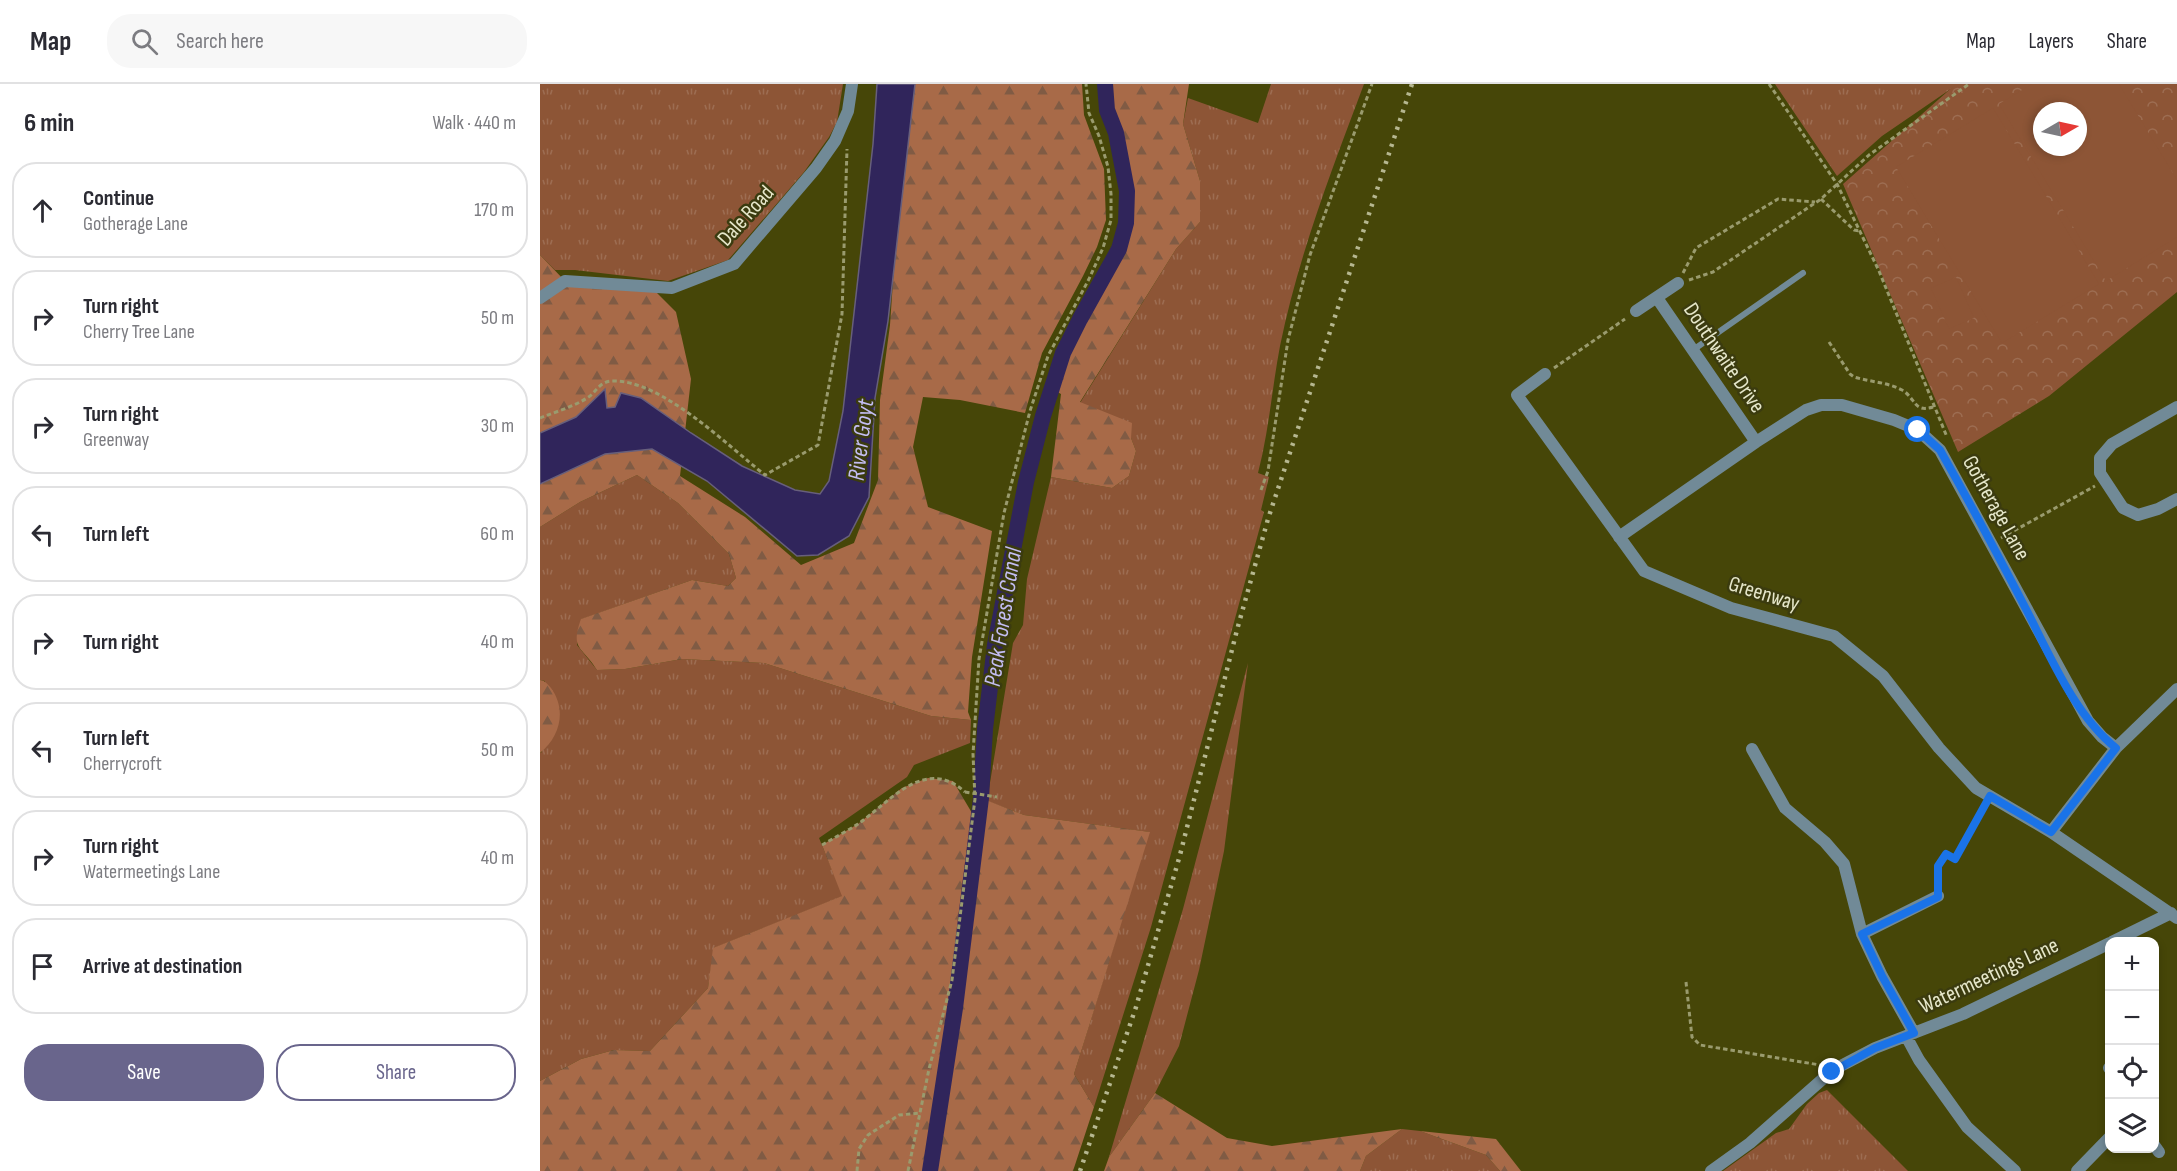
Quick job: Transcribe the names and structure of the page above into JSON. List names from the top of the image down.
{
  "streets": {
    "street": [
      "Dale Road",
      "Douthwaite Drive",
      "Gotherage Lane",
      "Greenway",
      "Watermeetings Lane"
    ]
  },
  "crossings": [
    ["Douthwaite Drive", "Gotherage Lane"],
    ["Gotherage Lane", "Greenway"],
    ["Greenway", "Watermeetings Lane"]
  ],
  "water": ["River Goyt", "Peak Forest Canal"],
  "north": "right",
  "page": {
    "header": "Map",
    "search": "Search here",
    "nav": ["Map", "Layers", "Share"],
    "heading": ["6 min", "Walk · 440 m"],
    "list": [
      ["Continue", "Gotherage Lane", "170 m"],
      ["Turn right", "Cherry Tree Lane", "50 m"],
      ["Turn right", "Greenway", "30 m"],
      ["Turn left", "60 m"],
      ["Turn right", "40 m"],
      ["Turn left", "Cherrycroft", "50 m"],
      ["Turn right", "Watermeetings Lane", "40 m"],
      "Arrive at destination"
    ],
    "map_buttons": ["+", "−"],
    "buttons": ["Save", "Share"]
  }
}
